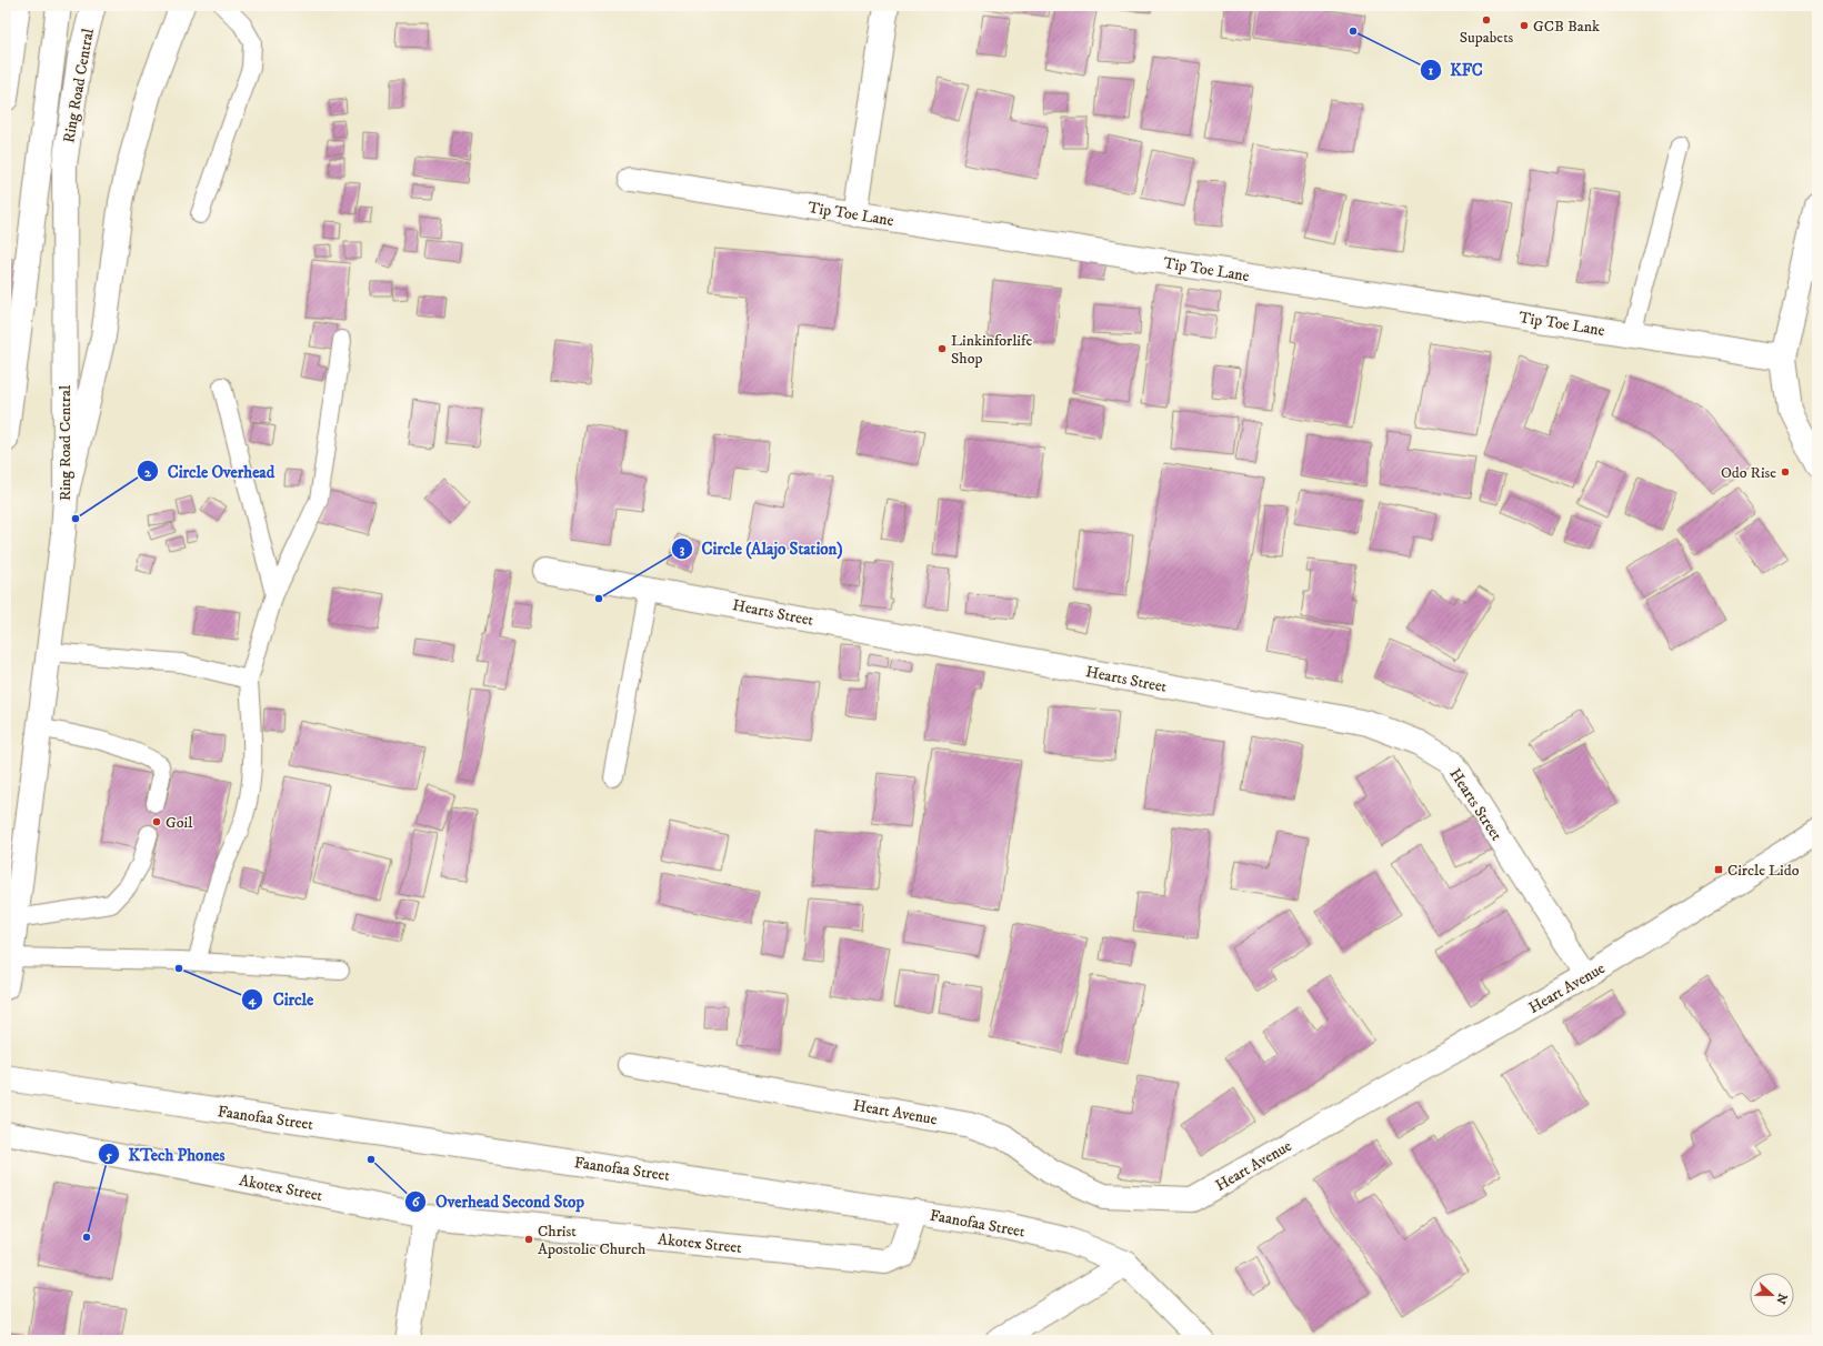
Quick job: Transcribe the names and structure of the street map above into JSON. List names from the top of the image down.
{
  "streets": {
    "main road": [
      "Ring Road Central",
      "Tip Toe Lane",
      "Hearts Street",
      "Heart Avenue",
      "Faanofaa Street",
      "Akotex Street"
    ]
  },
  "crossings": [
    ["Hearts Street", "Heart Avenue"],
    ["Faanofaa Street", "Akotex Street"]
  ],
  "places": {
    "other": [
      "Supabets",
      "GCB Bank",
      "KFC",
      "Linkinforlife Shop",
      "Odo Rise",
      "Circle Overhead",
      "Circle (Alajo Station)",
      "Goil",
      "Circle",
      "Overhead Second Stop",
      "KTech Phones",
      "Christ Apostolic Church"
    ],
    "transit": ["Circle Lido"]
  },
  "north": "right"
}
